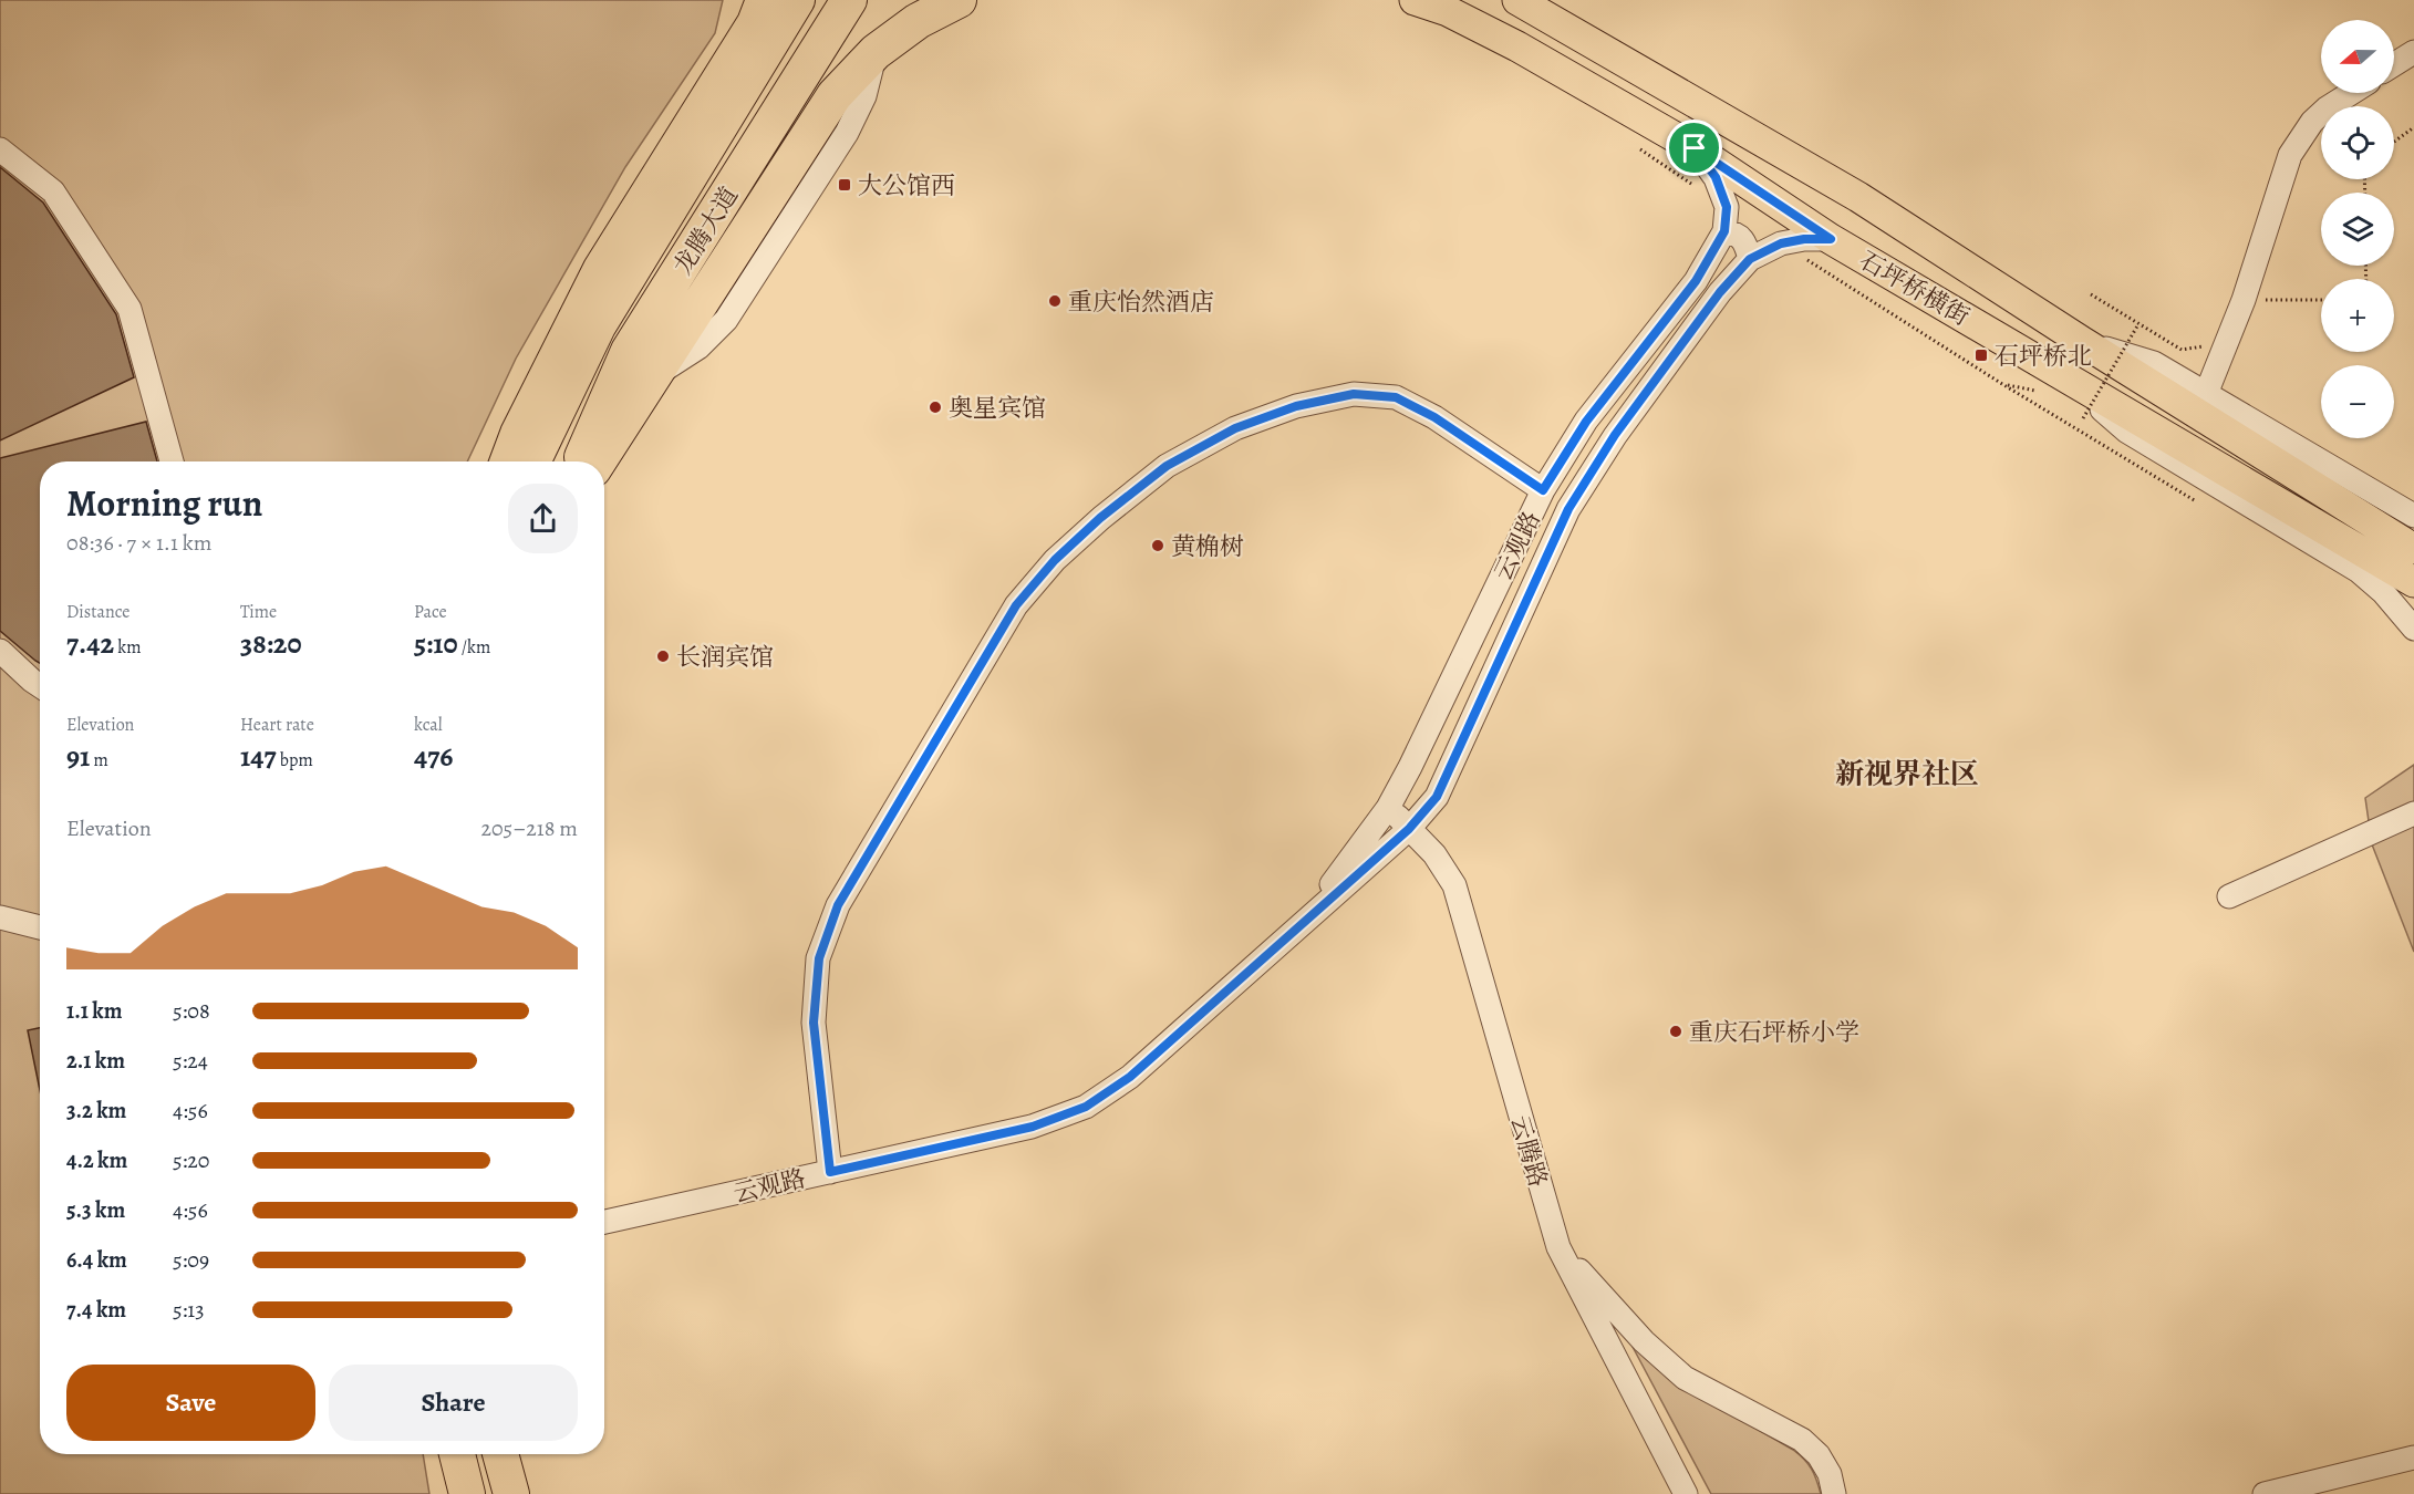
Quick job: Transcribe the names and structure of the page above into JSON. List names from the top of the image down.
{
  "streets": {
    "highway": ["龙腾大道"],
    "main road": ["石坪桥横街"],
    "street": ["云观路", "云腾路"]
  },
  "crossings": [
    ["石坪桥横街", "云观路"],
    ["云观路", "云腾路"]
  ],
  "districts": ["新视界社区"],
  "places": {
    "transit": ["大公馆西", "石坪桥北"],
    "other": [
      "重庆怡然酒店",
      "奥星宾馆",
      "黄桷树",
      "长润宾馆",
      "重庆石坪桥小学"
    ]
  },
  "north": "left",
  "page": {
    "map_buttons": ["+", "−"],
    "heading": ["Morning run", "08:36 · 7 × 1.1 km"],
    "stats": [
      ["Distance", "7.42 km"],
      ["Time", "38:20"],
      ["Pace", "5:10 /km"],
      ["Elevation", "91 m"],
      ["Heart rate", "147 bpm"],
      ["kcal", "476"]
    ],
    "chart": ["Elevation", "205–218 m"],
    "list": [
      {
        "name": "1.1 km",
        "note": "5:08"
      },
      {
        "name": "2.1 km",
        "note": "5:24"
      },
      {
        "name": "3.2 km",
        "note": "4:56"
      },
      {
        "name": "4.2 km",
        "note": "5:20"
      },
      {
        "name": "5.3 km",
        "note": "4:56"
      },
      {
        "name": "6.4 km",
        "note": "5:09"
      },
      {
        "name": "7.4 km",
        "note": "5:13"
      }
    ],
    "buttons": ["Save", "Share"]
  }
}
